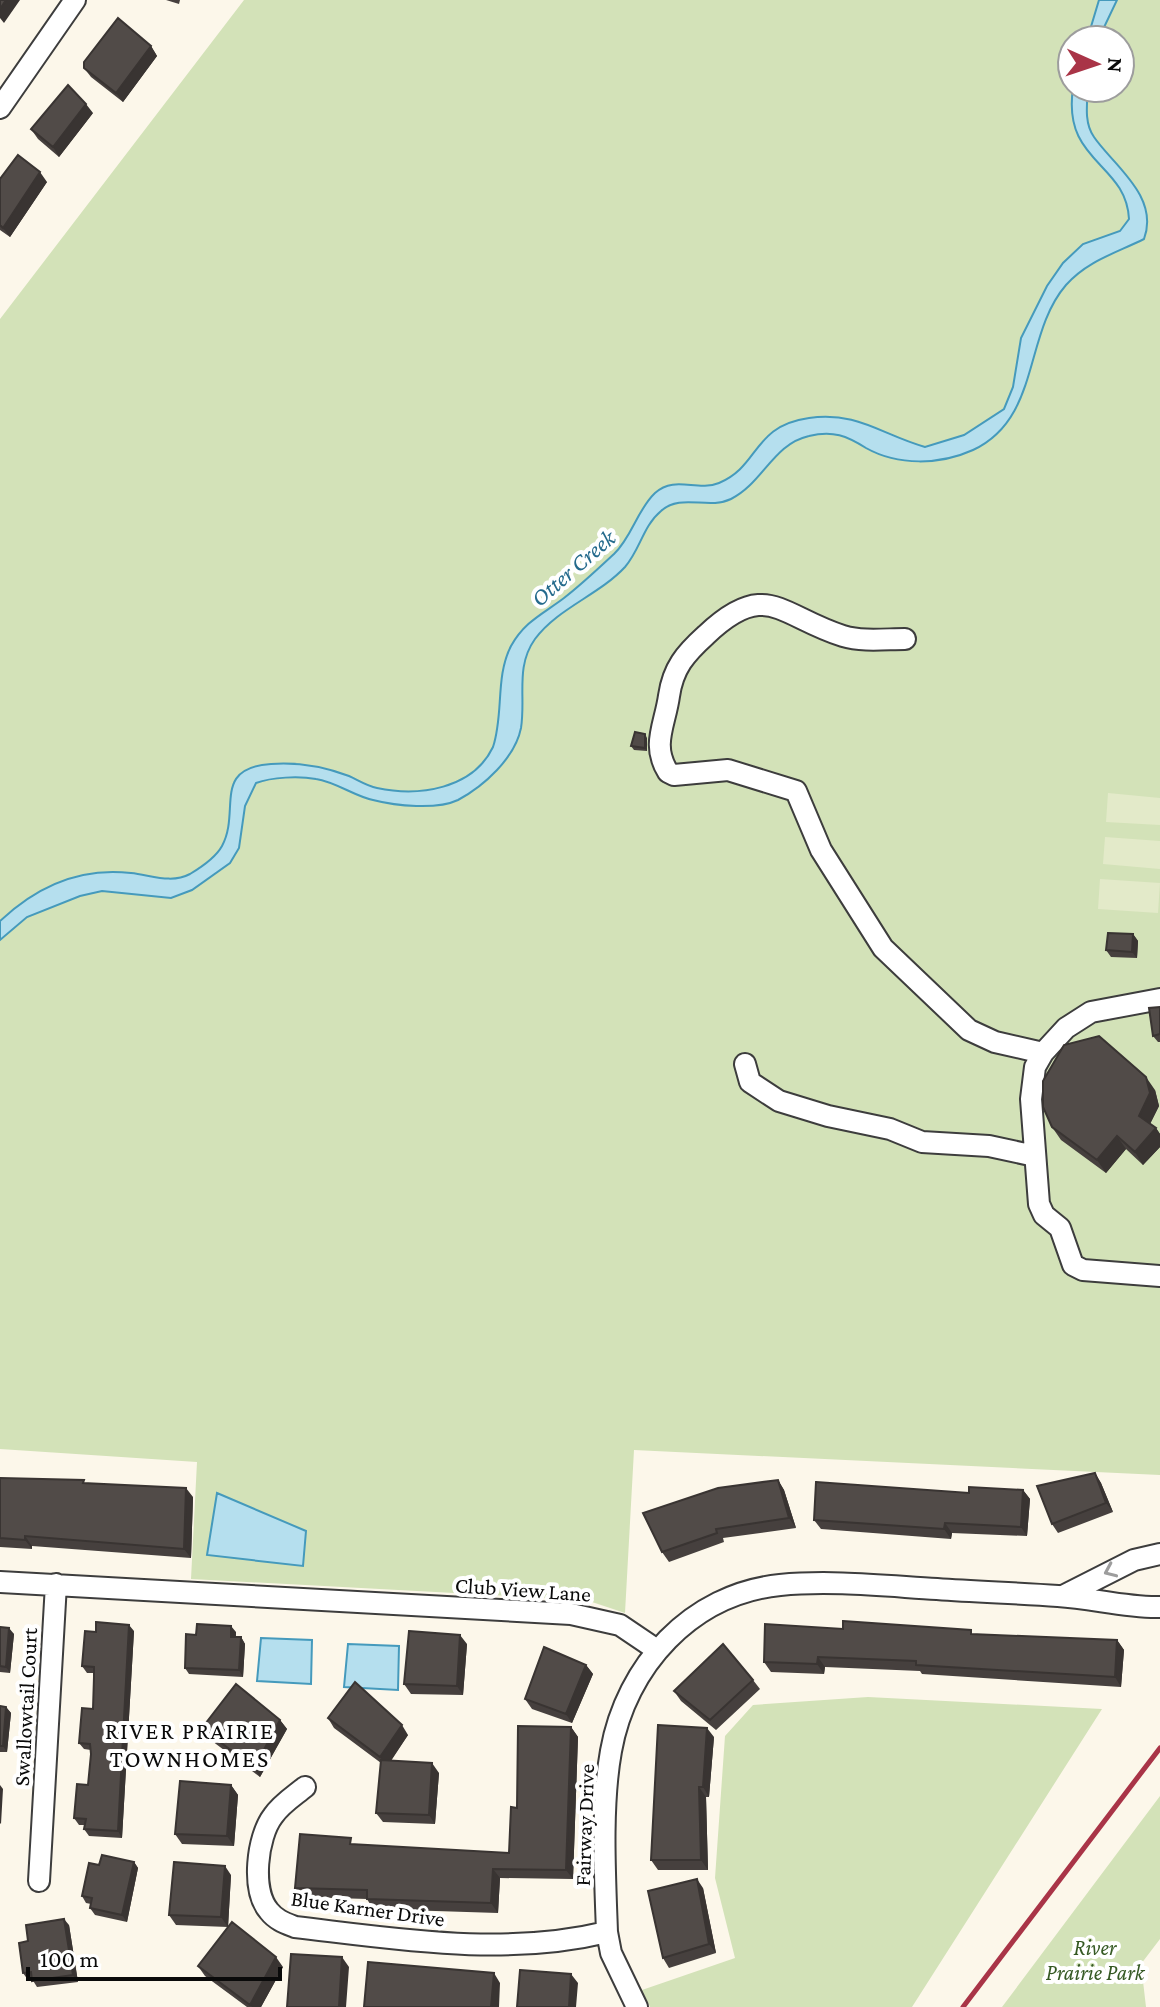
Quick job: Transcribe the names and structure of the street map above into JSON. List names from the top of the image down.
{
  "streets": {
    "street": [
      "Club View Lane",
      "Swallowtail Court",
      "Fairway Drive",
      "Blue Karner Drive"
    ]
  },
  "crossings": [
    ["Club View Lane", "Swallowtail Court"],
    ["Club View Lane", "Fairway Drive"],
    ["Fairway Drive", "Blue Karner Drive"]
  ],
  "districts": ["RIVER PRAIRIE TOWNHOMES"],
  "water": ["Otter Creek"],
  "parks": ["River Prairie Park"],
  "scale_bar": "100 m",
  "north": "right"
}
